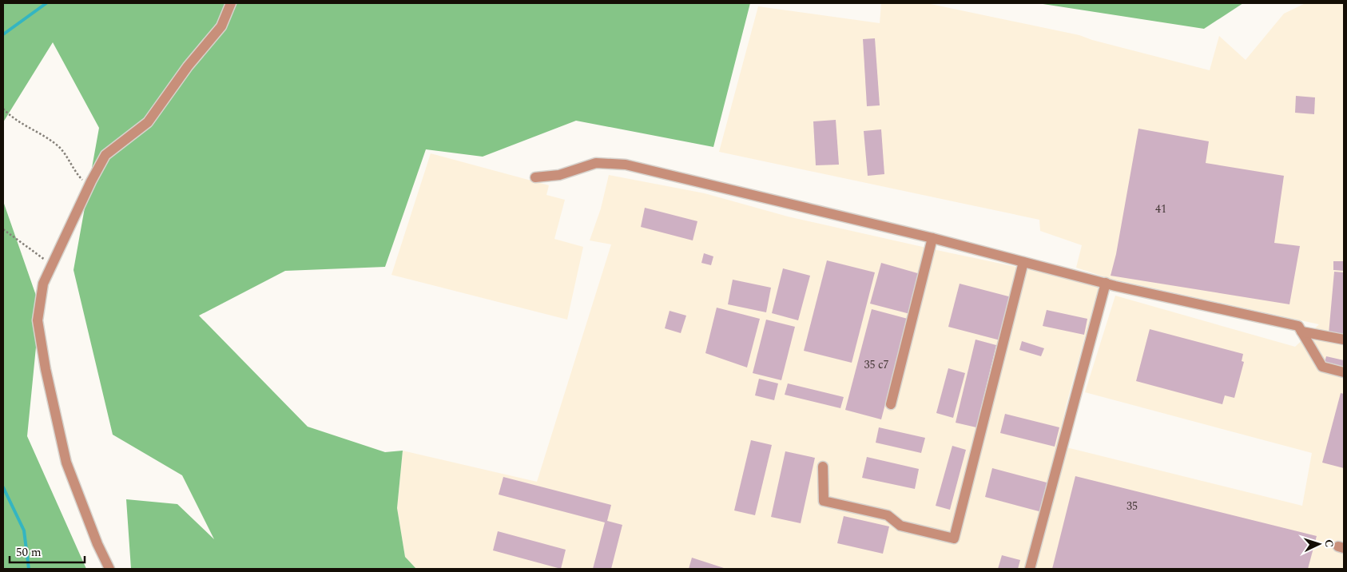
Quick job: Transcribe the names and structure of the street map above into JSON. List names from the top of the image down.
{
  "house_numbers": ["41", "35 c7", "35"],
  "scale_bar": "50 m",
  "north": "right"
}
